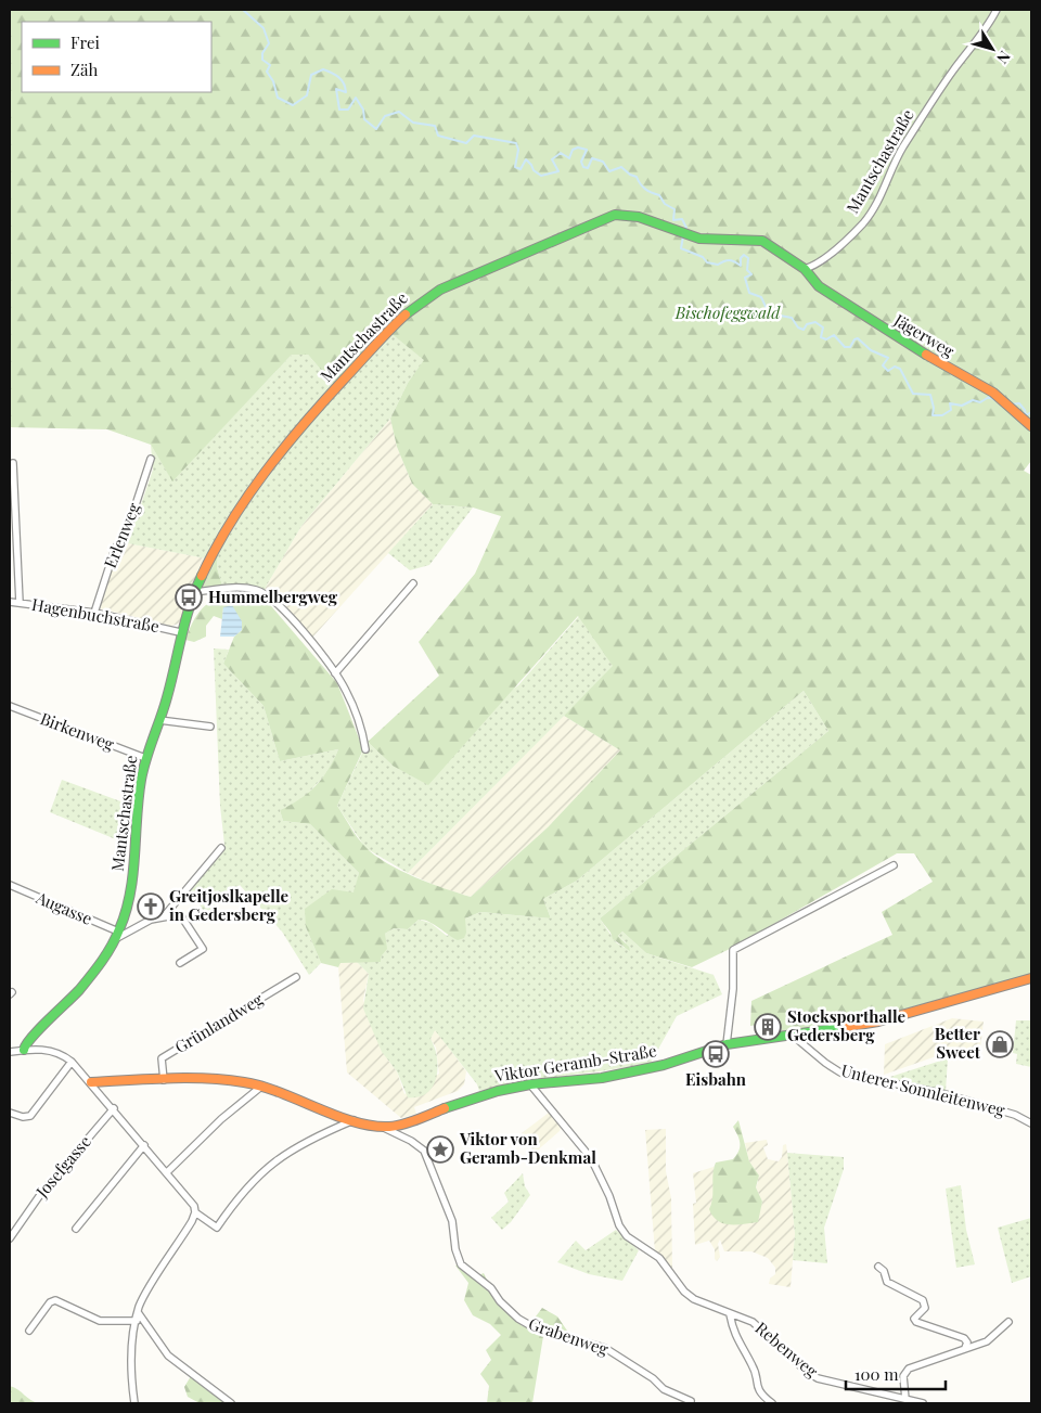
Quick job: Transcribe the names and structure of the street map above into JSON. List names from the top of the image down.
{
  "streets": {
    "street": [
      "Mantschastraße",
      "Jägerweg",
      "Erlenweg",
      "Hagenbuchstraße",
      "Birkenweg",
      "Augasse",
      "Grünlandweg",
      "Viktor Geramb-Straße",
      "Unterer Sonnleitenweg",
      "Josefgasse",
      "Grabenweg",
      "Rebenweg"
    ]
  },
  "crossings": [
    ["Mantschastraße", "Jägerweg"],
    ["Mantschastraße", "Hagenbuchstraße"],
    ["Mantschastraße", "Birkenweg"],
    ["Mantschastraße", "Augasse"],
    ["Erlenweg", "Hagenbuchstraße"],
    ["Grünlandweg", "Viktor Geramb-Straße"],
    ["Viktor Geramb-Straße", "Unterer Sonnleitenweg"],
    ["Viktor Geramb-Straße", "Grabenweg"],
    ["Viktor Geramb-Straße", "Rebenweg"]
  ],
  "parks": ["Bischofeggwald"],
  "places": {
    "bus stop": ["Hummelbergweg", "Eisbahn"],
    "church": ["Greitjoslkapelle in Gedersberg"],
    "building": ["Stocksporthalle Gedersberg"],
    "shop": ["Better Sweet"],
    "place": ["Viktor von Geramb-Denkmal"]
  },
  "legend": ["Frei", "Zäh"],
  "scale_bar": "100 m",
  "north": "bottom right"
}
